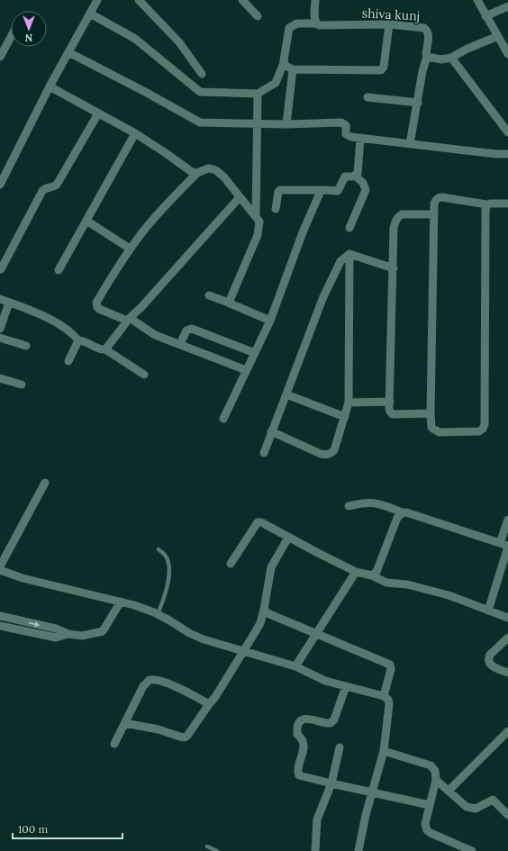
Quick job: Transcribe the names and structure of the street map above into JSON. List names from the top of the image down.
{
  "streets": {
    "street": ["shiva kunj"]
  },
  "scale_bar": "100 m",
  "north": "bottom"
}
